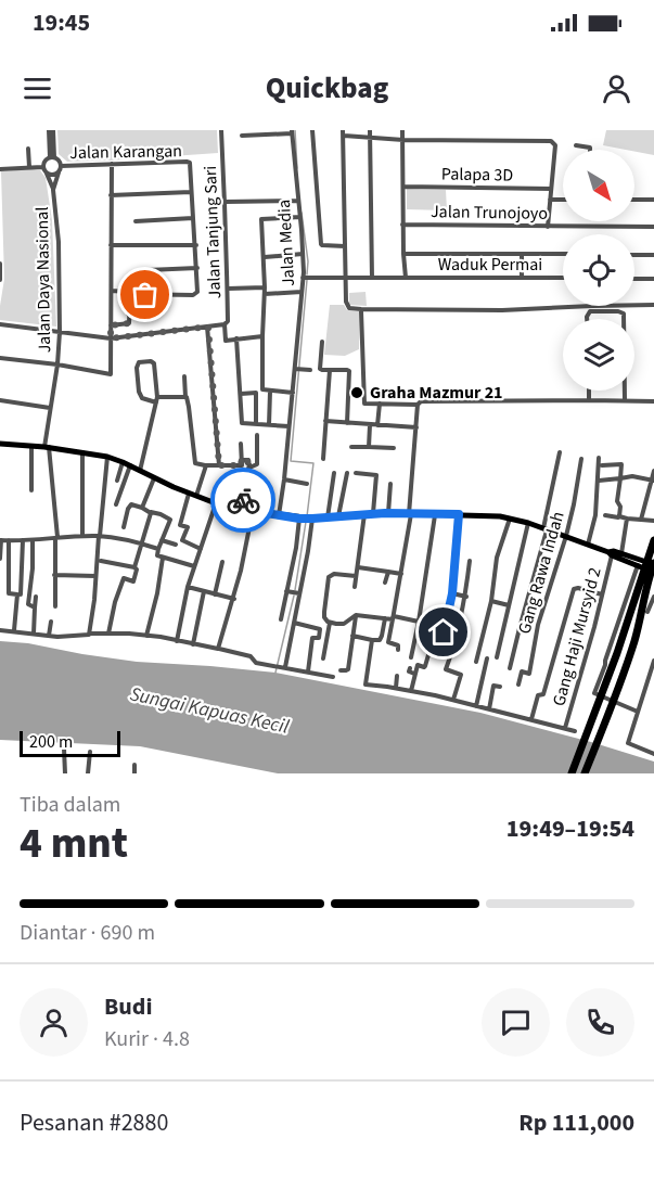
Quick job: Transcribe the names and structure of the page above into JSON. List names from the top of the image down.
{
  "streets": {
    "street": [
      "Jalan Karangan",
      "Palapa 3D",
      "Jalan Trunojoyo",
      "Jalan Tanjung Sari",
      "Jalan Media",
      "Waduk Permai",
      "Jalan Daya Nasional",
      "Gang Rawa Indah",
      "Gang Haji Mursyid 2"
    ]
  },
  "crossings": [
    ["Jalan Karangan", "Jalan Daya Nasional"],
    ["Jalan Tanjung Sari", "Jalan Daya Nasional"],
    ["Jalan Media", "Waduk Permai"]
  ],
  "water": ["Sungai Kapuas Kecil"],
  "places": ["Graha Mazmur 21"],
  "scale_bar": "200 m",
  "north": "bottom right",
  "page": {
    "status": "19:45",
    "header": "Quickbag",
    "scale": "200 m",
    "heading": ["4 mnt", "Tiba dalam", "19:49–19:54"],
    "panel": [
      "Budi",
      "Kurir · 4.8",
      "Pesanan #2880",
      "Rp 111,000"
    ],
    "bar": "Diantar · 690 m"
  }
}
